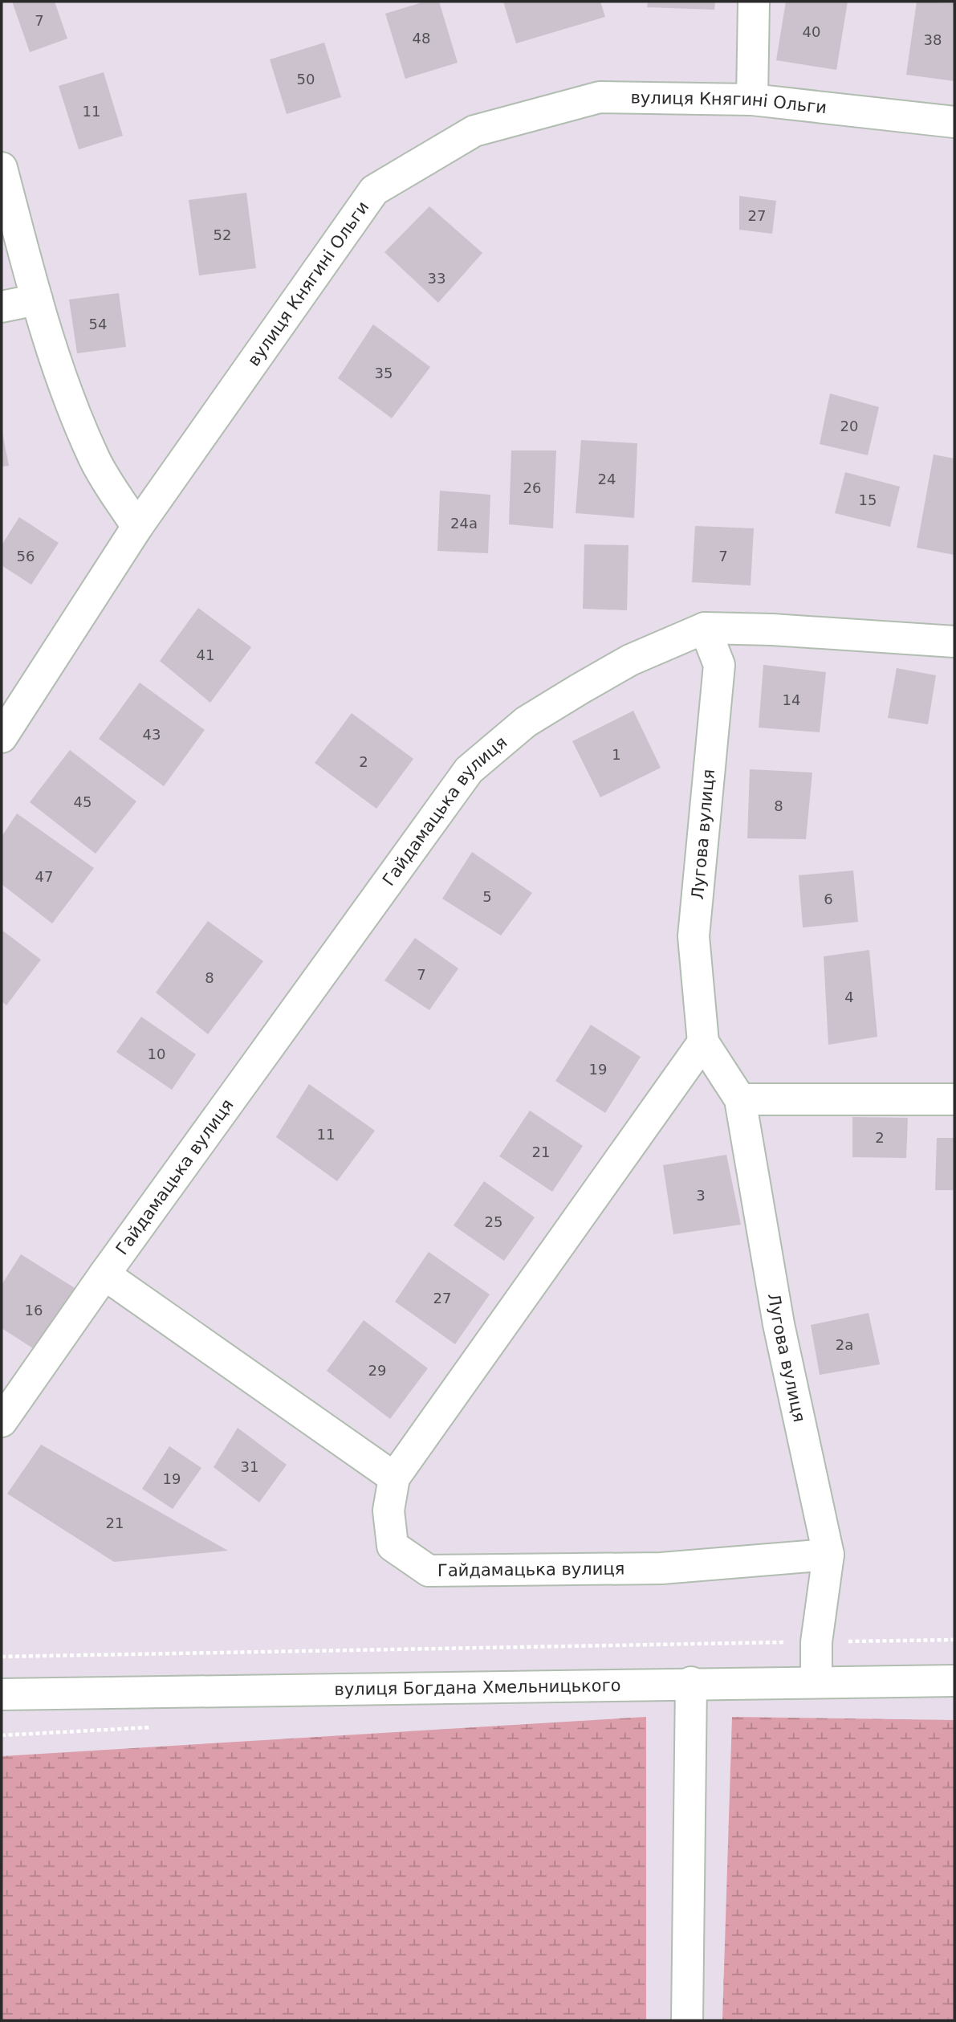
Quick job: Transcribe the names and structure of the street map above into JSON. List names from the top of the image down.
{
  "streets": {
    "street": [
      "вулиця Княгині Ольги",
      "Гайдамацька вулиця",
      "Лугова вулиця",
      "вулиця Богдана Хмельницького"
    ]
  },
  "crossings": [
    ["Гайдамацька вулиця", "Лугова вулиця"],
    ["Лугова вулиця", "вулиця Богдана Хмельницького"]
  ],
  "house_numbers": [
    "7",
    "40",
    "48",
    "38",
    "50",
    "11",
    "27",
    "52",
    "33",
    "54",
    "35",
    "20",
    "24",
    "26",
    "15",
    "24а",
    "56",
    "7",
    "41",
    "14",
    "43",
    "1",
    "2",
    "45",
    "8",
    "47",
    "5",
    "6",
    "7",
    "8",
    "4",
    "10",
    "19",
    "11",
    "2",
    "21",
    "3",
    "25",
    "27",
    "16",
    "2а",
    "29",
    "31",
    "19",
    "21"
  ]
}
